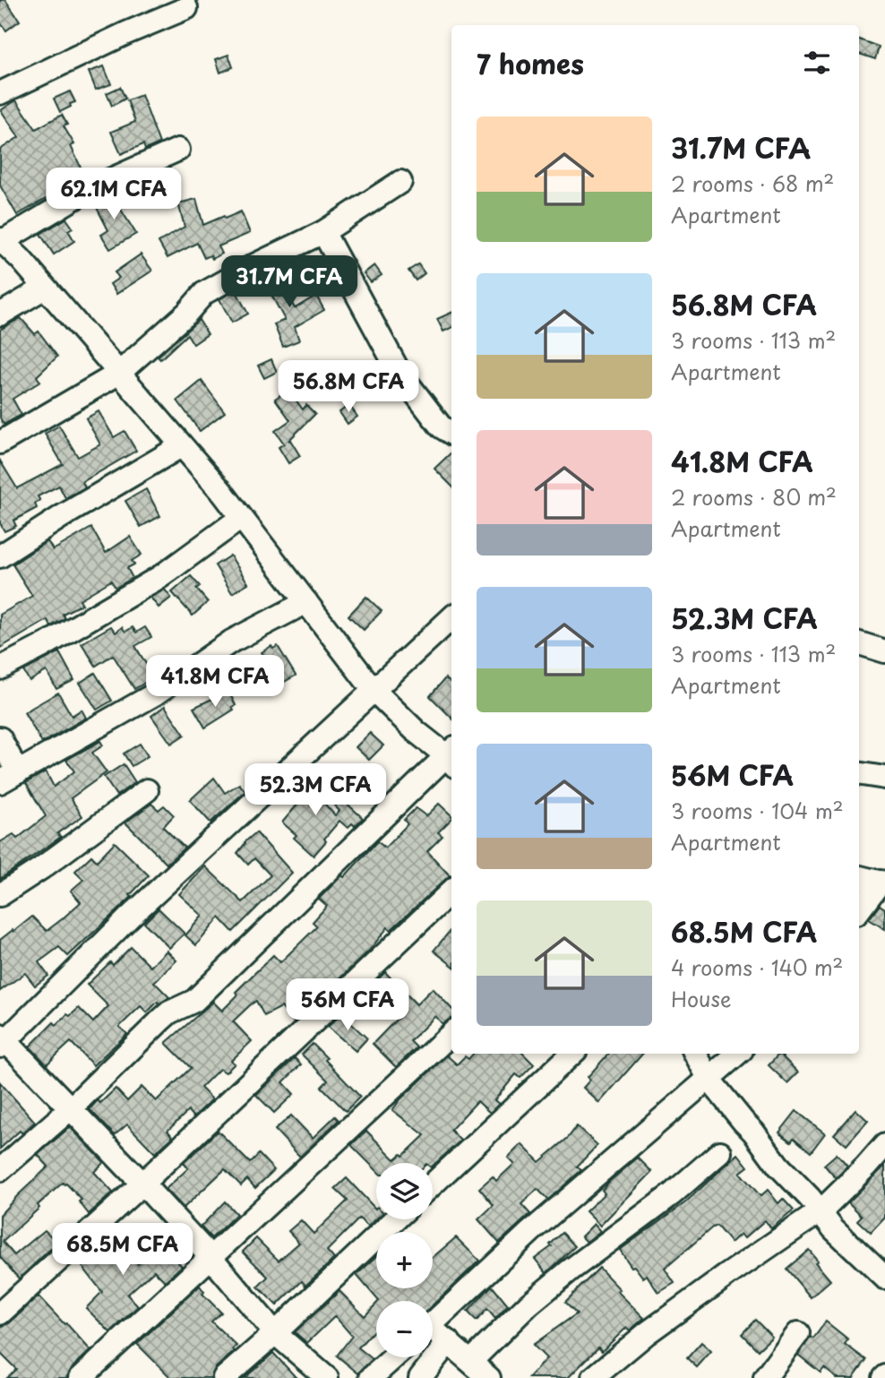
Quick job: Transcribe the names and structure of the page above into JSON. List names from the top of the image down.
{
  "page": {
    "heading": "7 homes",
    "list": [
      {
        "name": "31.7M CFA",
        "note": "2 rooms · 68 m² · Apartment"
      },
      {
        "name": "56.8M CFA",
        "note": "3 rooms · 113 m² · Apartment"
      },
      {
        "name": "41.8M CFA",
        "note": "2 rooms · 80 m² · Apartment"
      },
      {
        "name": "52.3M CFA",
        "note": "3 rooms · 113 m² · Apartment"
      },
      {
        "name": "56M CFA",
        "note": "3 rooms · 104 m² · Apartment"
      },
      {
        "name": "68.5M CFA",
        "note": "4 rooms · 140 m² · House"
      }
    ],
    "price": [
      "62.1M CFA",
      "31.7M CFA",
      "56.8M CFA",
      "41.8M CFA",
      "52.3M CFA",
      "56M CFA",
      "68.5M CFA"
    ],
    "map_buttons": ["+", "−"]
  }
}
